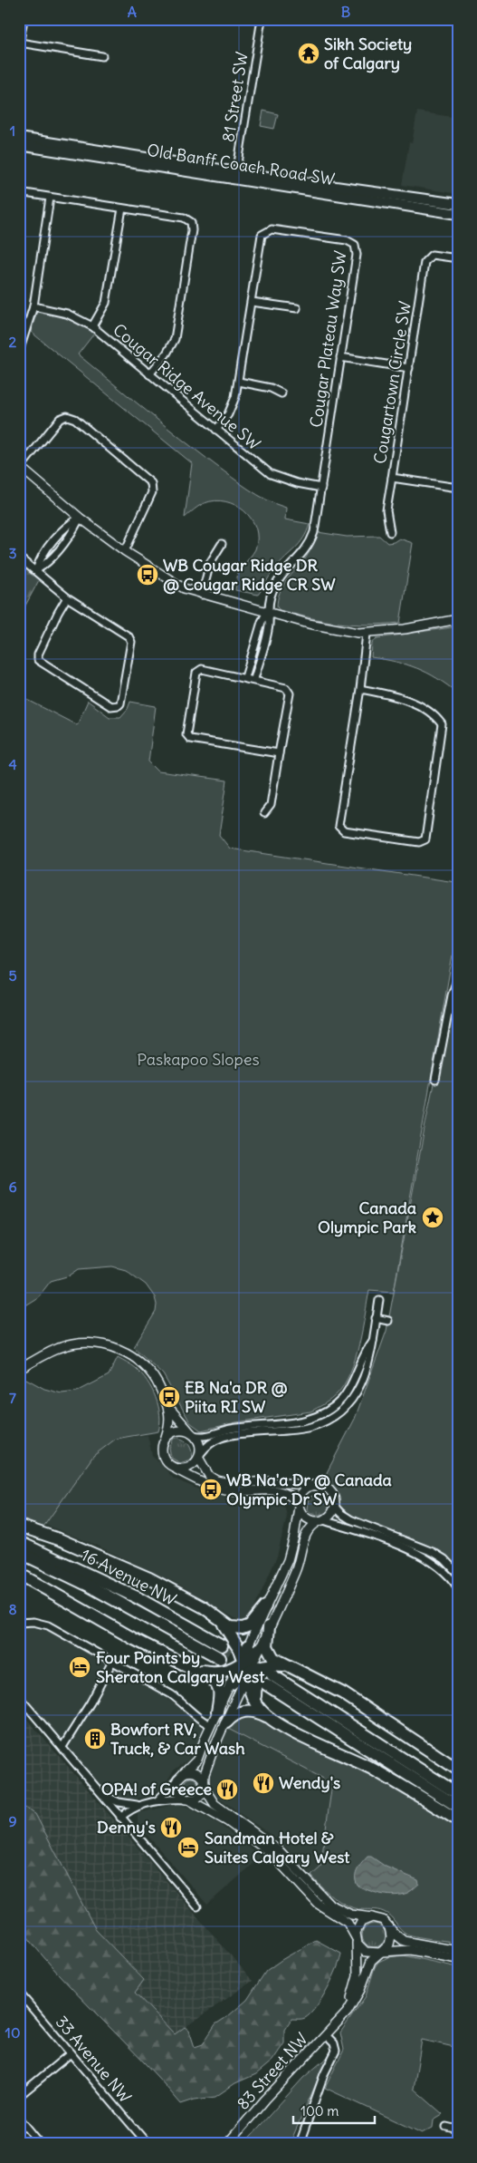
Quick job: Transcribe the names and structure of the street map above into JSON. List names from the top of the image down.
{
  "streets": {
    "highway": ["16 Avenue NW"],
    "main road": ["Old Banff Coach Road SW"],
    "street": [
      "81 Street SW",
      "Cougar Plateau Way SW",
      "Cougartown Circle SW",
      "Cougar Ridge Avenue SW",
      "33 Avenue NW",
      "83 Street NW"
    ]
  },
  "crossings": [
    ["81 Street SW", "Old Banff Coach Road SW"],
    ["Cougar Plateau Way SW", "Cougar Ridge Avenue SW"]
  ],
  "parks": ["Paskapoo Slopes"],
  "places": {
    "temple": ["Sikh Society of Calgary"],
    "bus stop": ["WB Cougar Ridge DR @ Cougar Ridge CR SW", "EB Na'a DR @ Piita RI SW", "WB Na'a Dr @ Canada Olympic Dr SW"],
    "place": ["Canada Olympic Park"],
    "hotel": ["Four Points by Sheraton Calgary West", "Sandman Hotel & Suites Calgary West"],
    "building": ["Bowfort RV, Truck, & Car Wash"],
    "restaurant": ["Wendy's", "OPA! of Greece", "Denny's"]
  },
  "scale_bar": "100 m",
  "grid": {
    "columns": ["A", "B"],
    "rows": [
      "1",
      "2",
      "3",
      "4",
      "5",
      "6",
      "7",
      "8",
      "9",
      "10"
    ]
  }
}
